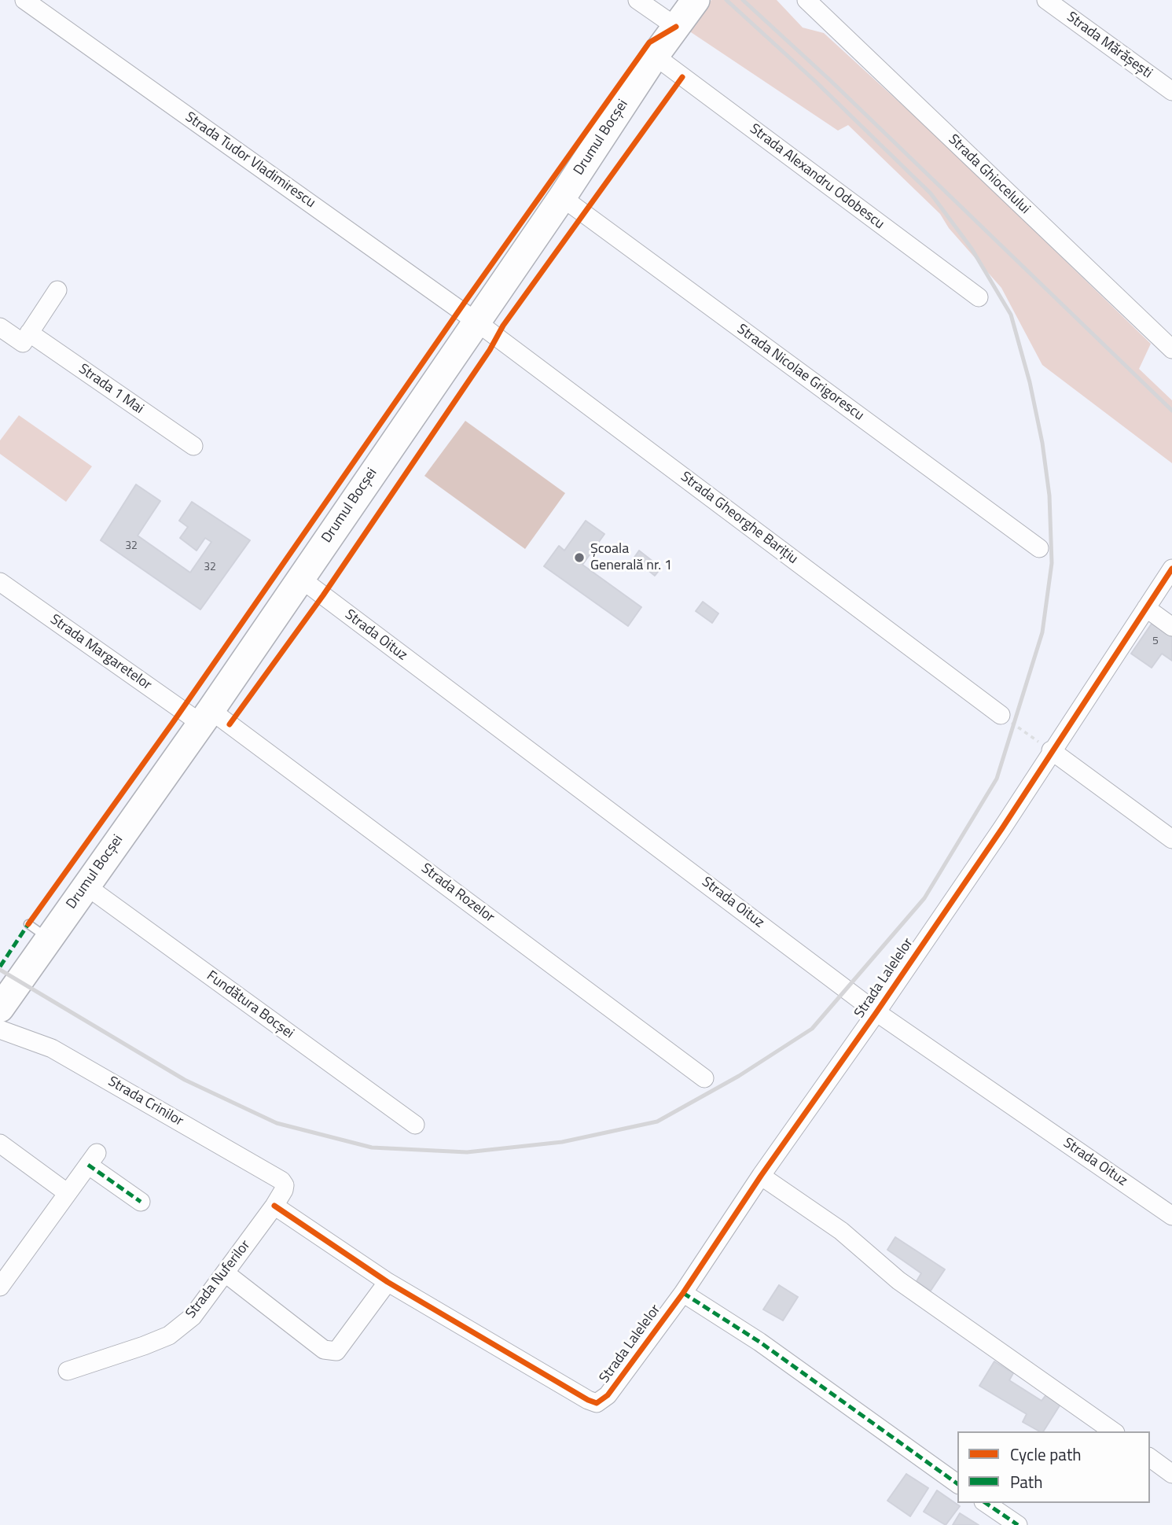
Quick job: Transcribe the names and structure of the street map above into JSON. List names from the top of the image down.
{
  "streets": {
    "main road": ["Drumul Bocșei"],
    "street": [
      "Strada Mărășești",
      "Strada Tudor Vladimirescu",
      "Strada Ghiocelului",
      "Strada Alexandru Odobescu",
      "Strada Nicolae Grigorescu",
      "Strada 1 Mai",
      "Strada Gheorghe Barițiu",
      "Strada Oituz",
      "Strada Margaretelor",
      "Strada Rozelor",
      "Strada Lalelelor",
      "Fundătura Bocșei",
      "Strada Crinilor",
      "Strada Nuferilor"
    ]
  },
  "crossings": [
    ["Drumul Bocșei", "Strada Tudor Vladimirescu"],
    ["Drumul Bocșei", "Strada Alexandru Odobescu"],
    ["Drumul Bocșei", "Strada Nicolae Grigorescu"],
    ["Drumul Bocșei", "Strada Gheorghe Barițiu"],
    ["Drumul Bocșei", "Strada Oituz"],
    ["Drumul Bocșei", "Strada Margaretelor"],
    ["Drumul Bocșei", "Strada Rozelor"],
    ["Drumul Bocșei", "Fundătura Bocșei"],
    ["Strada Tudor Vladimirescu", "Strada Gheorghe Barițiu"],
    ["Strada Oituz", "Strada Lalelelor"],
    ["Strada Margaretelor", "Strada Rozelor"],
    ["Strada Crinilor", "Strada Nuferilor"]
  ],
  "places": ["Școala Generală nr. 1"],
  "house_numbers": ["32", "32", "5"],
  "legend": ["Cycle path", "Path"]
}
